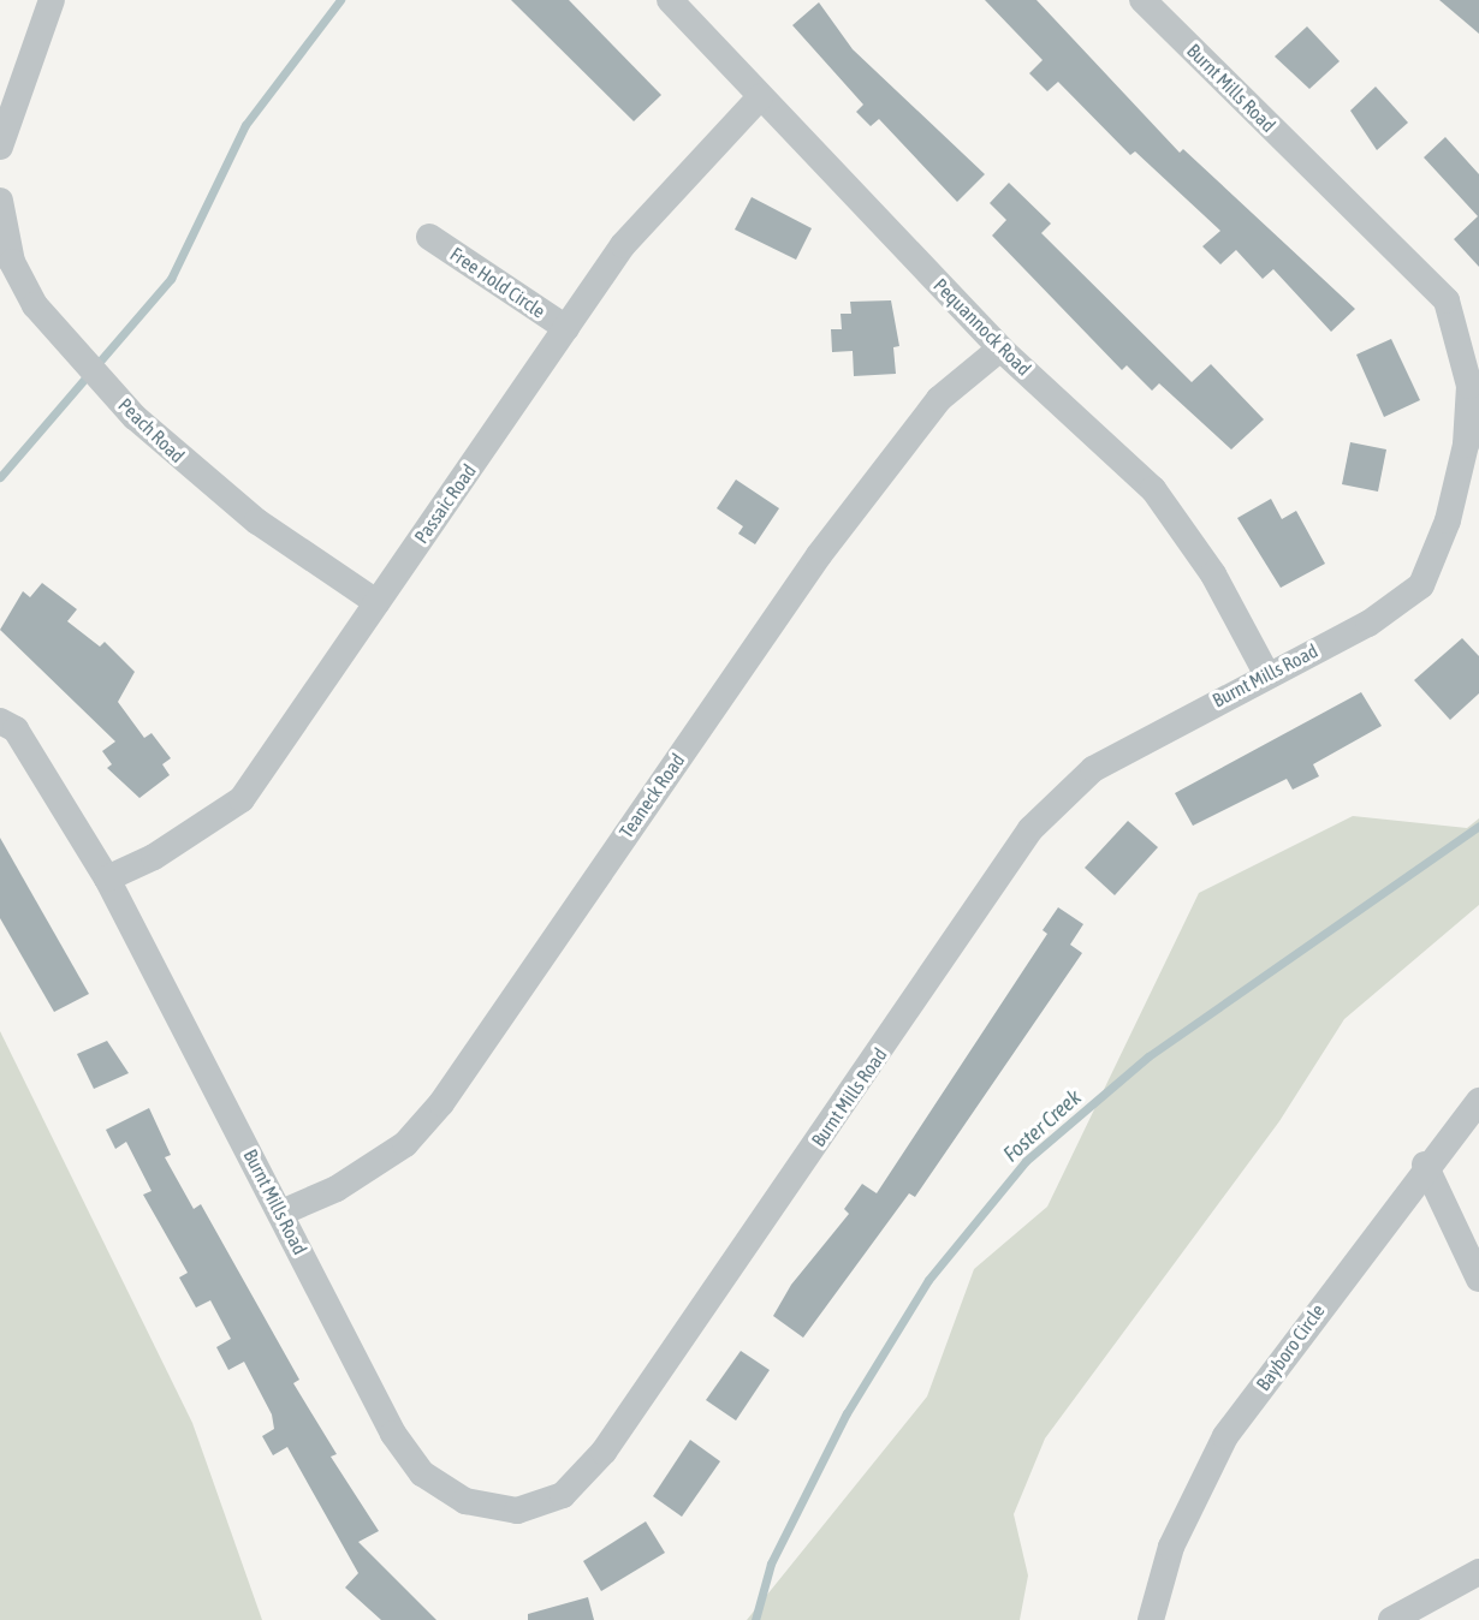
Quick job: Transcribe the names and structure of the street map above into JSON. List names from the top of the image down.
{
  "streets": {
    "street": [
      "Burnt Mills Road",
      "Free Hold Circle",
      "Pequannock Road",
      "Peach Road",
      "Passaic Road",
      "Teaneck Road",
      "Bayboro Circle"
    ]
  },
  "crossings": [
    ["Burnt Mills Road", "Pequannock Road"],
    ["Burnt Mills Road", "Passaic Road"],
    ["Burnt Mills Road", "Teaneck Road"],
    ["Free Hold Circle", "Passaic Road"],
    ["Pequannock Road", "Passaic Road"],
    ["Pequannock Road", "Teaneck Road"],
    ["Peach Road", "Passaic Road"]
  ],
  "water": ["Foster Creek"]
}
